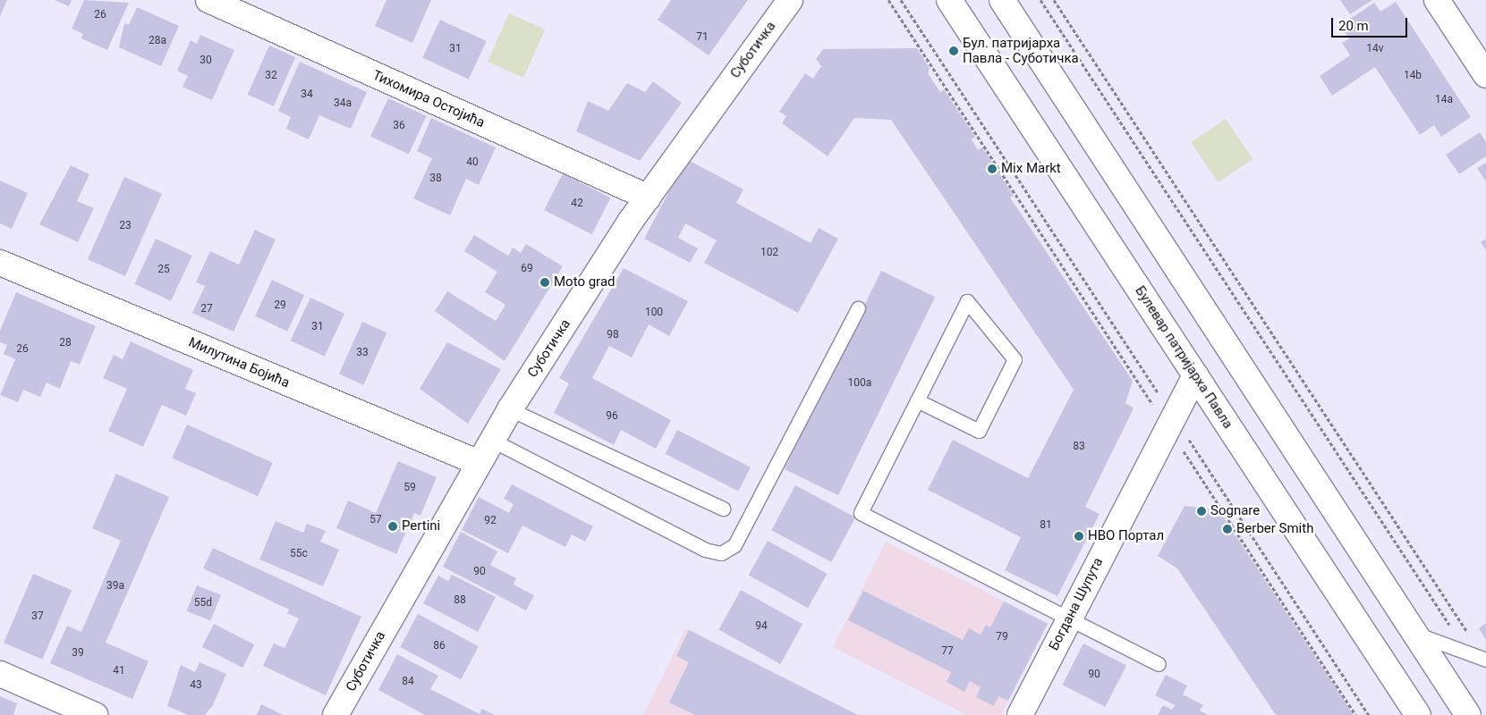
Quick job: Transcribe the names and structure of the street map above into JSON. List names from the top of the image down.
{
  "streets": {
    "street": [
      "Суботичка",
      "Тихомира Остојића",
      "Булевар патријарха Павла",
      "Милутина Бојића",
      "Богдана Шупута"
    ]
  },
  "crossings": [
    ["Суботичка", "Тихомира Остојића"],
    ["Суботичка", "Милутина Бојића"],
    ["Булевар патријарха Павла", "Богдана Шупута"]
  ],
  "places": [
    "Бул. патријарха Павла - Суботичка",
    "Mix Markt",
    "Moto grad",
    "Sognare",
    "Pertini",
    "Berber Smith",
    "НВО Портал"
  ],
  "house_numbers": [
    "26",
    "71",
    "28a",
    "31",
    "14v",
    "30",
    "32",
    "14b",
    "34",
    "14a",
    "34a",
    "36",
    "40",
    "38",
    "42",
    "23",
    "102",
    "69",
    "25",
    "29",
    "27",
    "100",
    "31",
    "98",
    "28",
    "26",
    "33",
    "100a",
    "96",
    "83",
    "59",
    "57",
    "92",
    "81",
    "55c",
    "90",
    "39a",
    "88",
    "55d",
    "37",
    "94",
    "79",
    "86",
    "77",
    "39",
    "41",
    "90",
    "84",
    "43"
  ],
  "scale_bar": "20 m"
}
